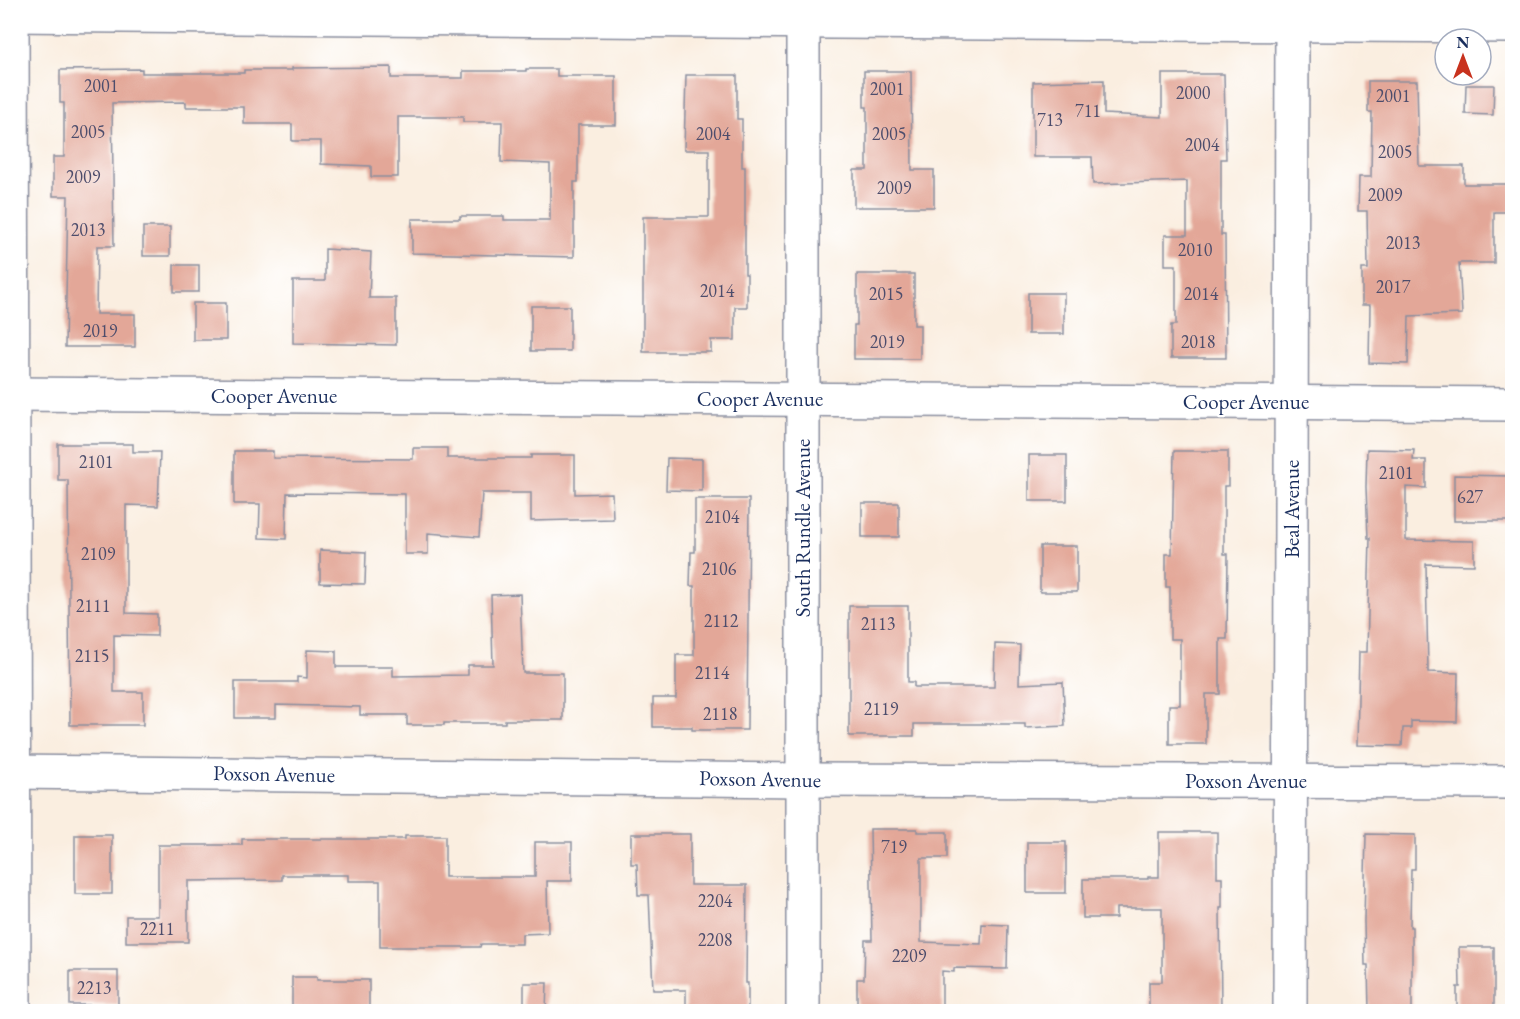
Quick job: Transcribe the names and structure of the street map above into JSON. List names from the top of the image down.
{
  "streets": {
    "street": [
      "Cooper Avenue",
      "Beal Avenue",
      "South Rundle Avenue",
      "Poxson Avenue"
    ]
  },
  "crossings": [
    ["Cooper Avenue", "Beal Avenue"],
    ["Cooper Avenue", "South Rundle Avenue"],
    ["Beal Avenue", "Poxson Avenue"],
    ["South Rundle Avenue", "Poxson Avenue"]
  ],
  "house_numbers": [
    "2001",
    "2001",
    "2000",
    "2001",
    "711",
    "713",
    "2005",
    "2004",
    "2005",
    "2004",
    "2005",
    "2009",
    "2009",
    "2009",
    "2013",
    "2013",
    "2010",
    "2017",
    "2014",
    "2015",
    "2014",
    "2019",
    "2019",
    "2018",
    "2101",
    "2101",
    "627",
    "2104",
    "2109",
    "2106",
    "2111",
    "2112",
    "2113",
    "2115",
    "2114",
    "2119",
    "2118",
    "719",
    "2204",
    "2211",
    "2208",
    "2209",
    "2213"
  ],
  "north": "top"
}
